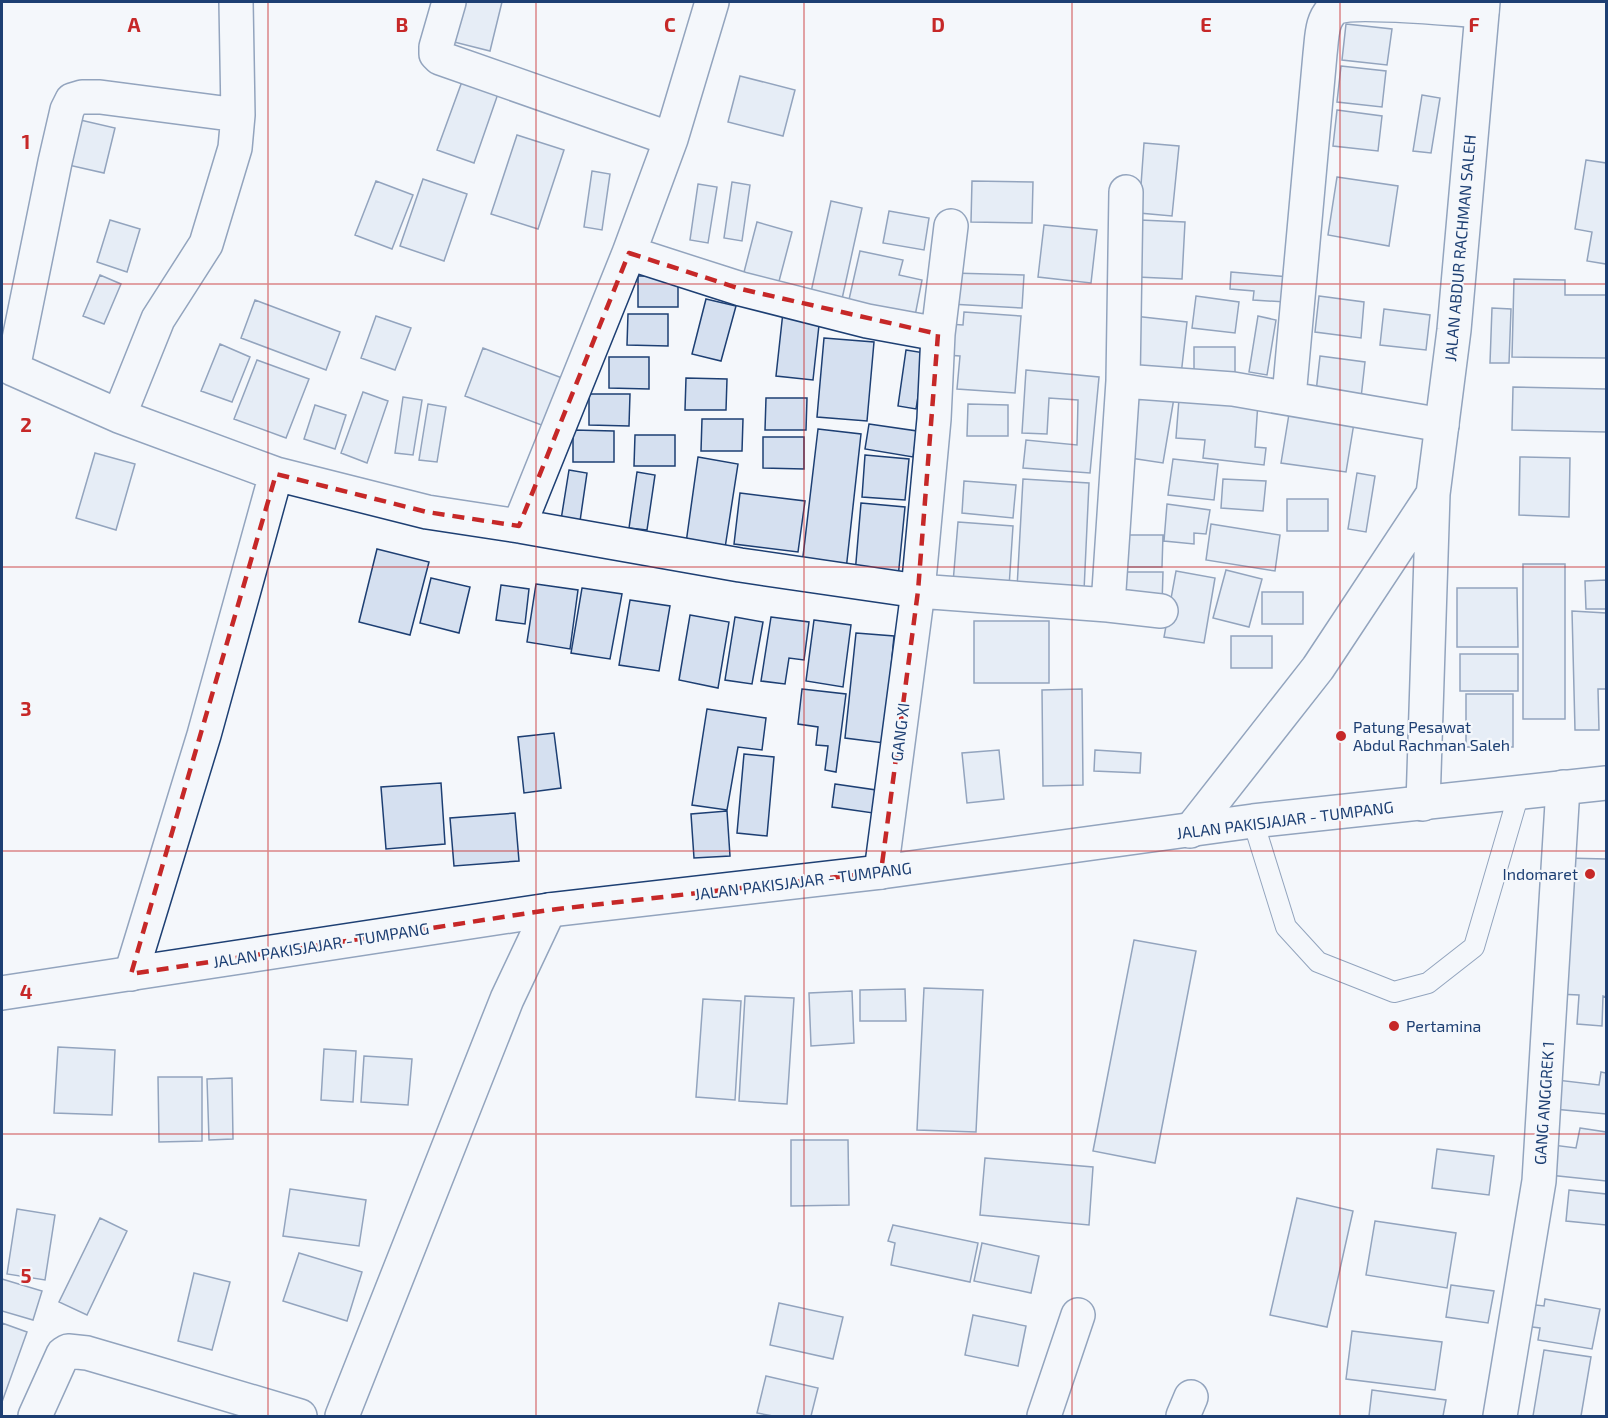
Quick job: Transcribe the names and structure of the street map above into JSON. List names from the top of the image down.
{
  "streets": {
    "street": [
      "JALAN ABDUR RACHMAN SALEH",
      "GANG XI",
      "JALAN PAKISJAJAR - TUMPANG",
      "GANG ANGGREK 1"
    ]
  },
  "crossings": [
    ["JALAN ABDUR RACHMAN SALEH", "JALAN PAKISJAJAR - TUMPANG"],
    ["GANG XI", "JALAN PAKISJAJAR - TUMPANG"],
    ["JALAN PAKISJAJAR - TUMPANG", "GANG ANGGREK 1"]
  ],
  "places": ["Patung Pesawat Abdul Rachman Saleh", "Indomaret", "Pertamina"],
  "grid": {
    "columns": [
      "A",
      "B",
      "C",
      "D",
      "E",
      "F"
    ],
    "rows": [
      "1",
      "2",
      "3",
      "4",
      "5"
    ]
  }
}
